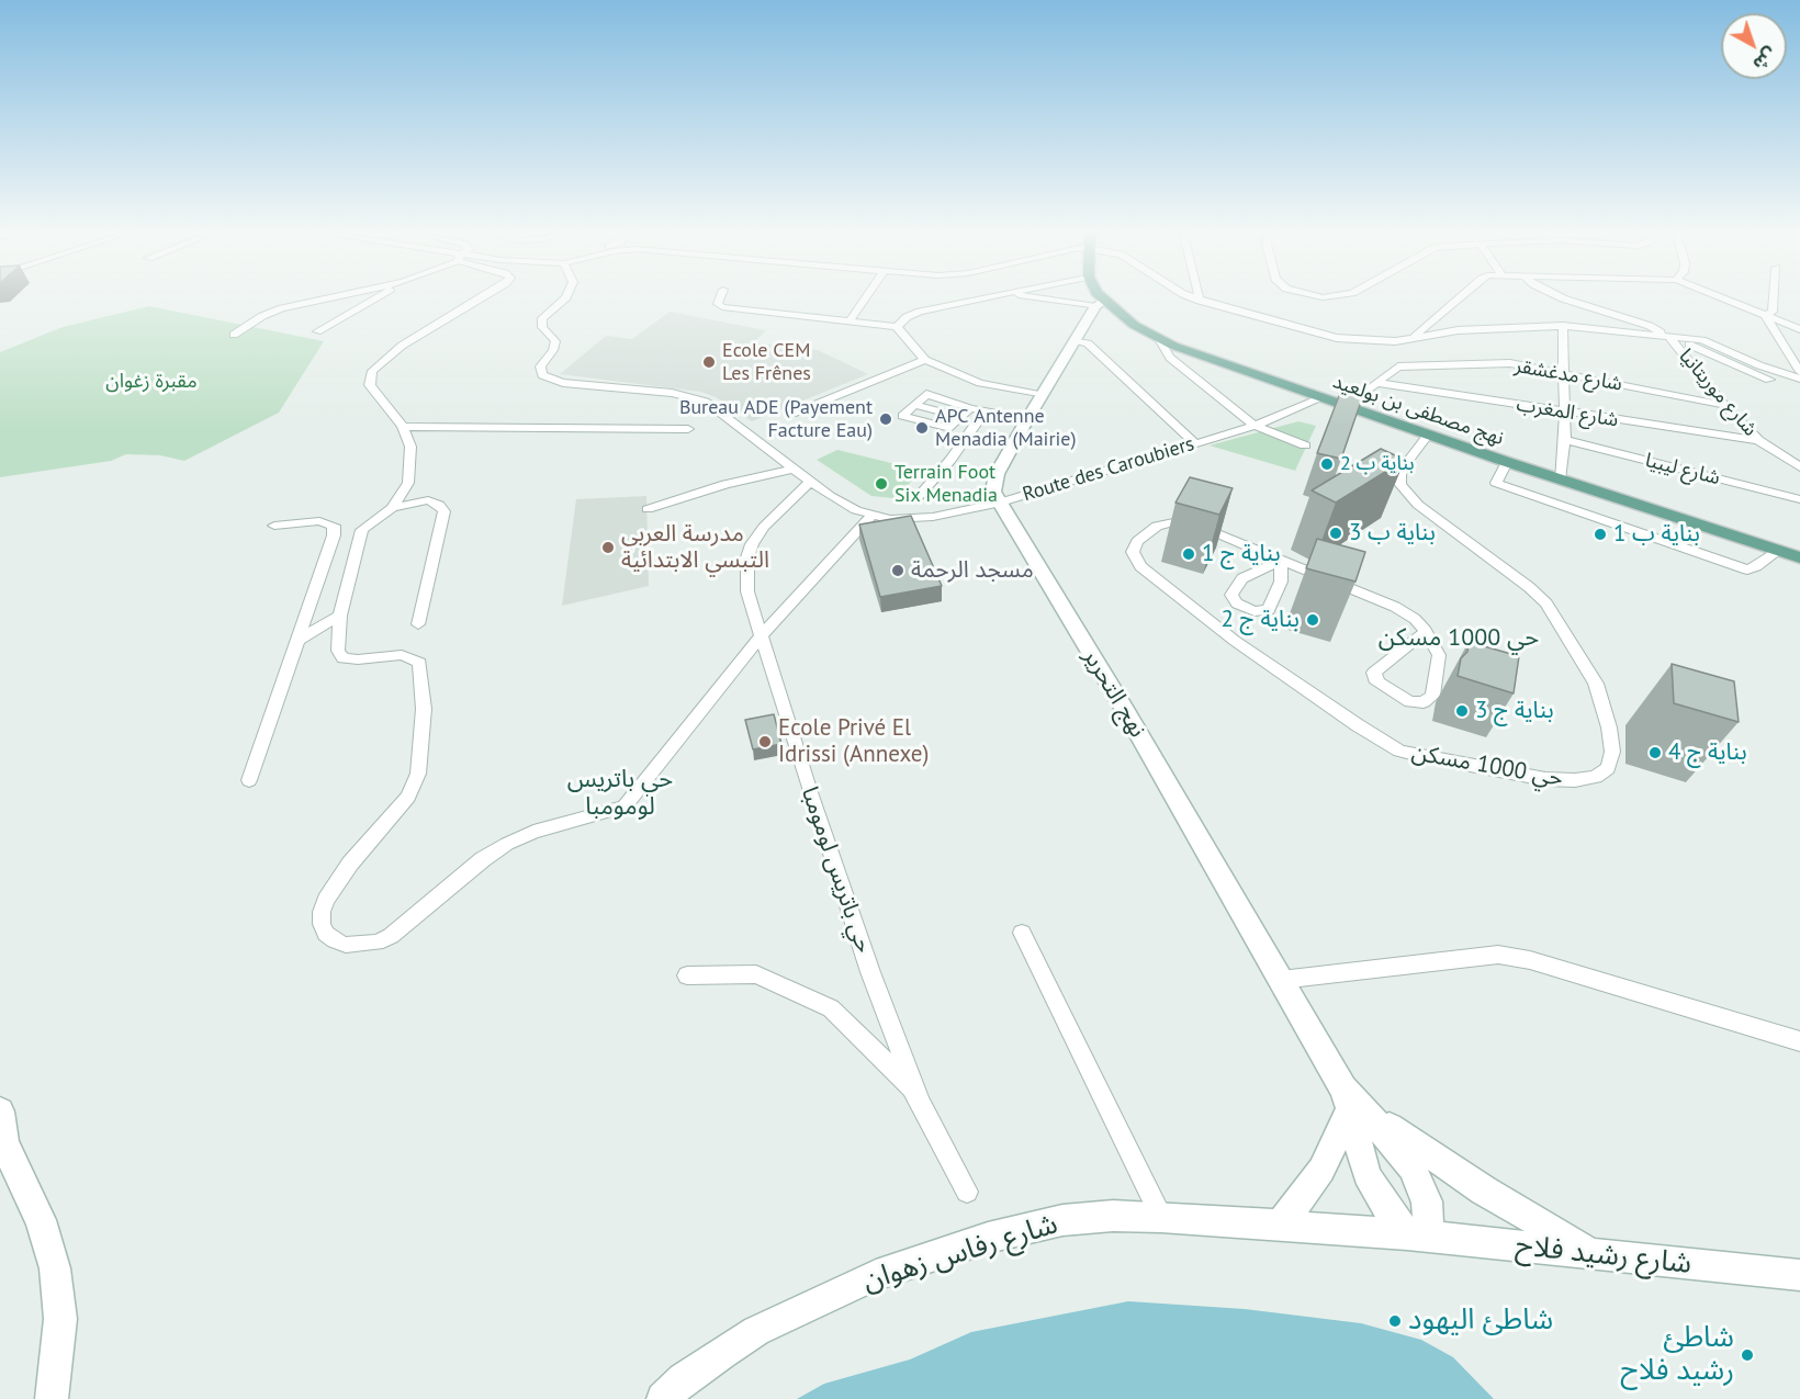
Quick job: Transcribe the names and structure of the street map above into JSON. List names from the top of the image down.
{
  "streets": {
    "main road": ["نهج مصطفى بن بولعيد"],
    "street": [
      "شارع مدغشقر",
      "شارع موريتانيا",
      "شارع المغرب",
      "Route des Caroubiers",
      "شارع ليبيا",
      "نهج التحرير",
      "حي 1000 مسكن",
      "حي باتريس لومومبا",
      "شارع رفاس زهوان",
      "شارع رشيد فلاح"
    ]
  },
  "crossings": [
    ["شارع مدغشقر", "شارع موريتانيا"],
    ["شارع مدغشقر", "نهج مصطفى بن بولعيد"],
    ["شارع مدغشقر", "شارع المغرب"],
    ["شارع موريتانيا", "شارع المغرب"],
    ["نهج مصطفى بن بولعيد", "Route des Caroubiers"],
    ["نهج مصطفى بن بولعيد", "نهج التحرير"],
    ["نهج مصطفى بن بولعيد", "حي 1000 مسكن"],
    ["Route des Caroubiers", "نهج التحرير"],
    ["Route des Caroubiers", "حي باتريس لومومبا"],
    ["نهج التحرير", "شارع رفاس زهوان"],
    ["نهج التحرير", "شارع رشيد فلاح"],
    ["شارع رفاس زهوان", "شارع رشيد فلاح"]
  ],
  "districts": ["حي 1000 مسكن", "حي باتريس لومومبا"],
  "parks": ["مقبرة زغوان"],
  "places": [
    "Ecole CEM Les Frênes",
    "Bureau ADE (Payement Facture Eau)",
    "APC Antenne Menadia (Mairie)",
    "بناية ب 2",
    "Terrain Foot Six Menadia",
    "بناية ب 3",
    "بناية ب 1",
    "مدرسة العربي التبسي الابتدائية",
    "بناية ج 1",
    "مسجد الرحمة",
    "بناية ج 2",
    "بناية ج 3",
    "Ecole Privé El Idrissi (Annexe)",
    "بناية ج 4",
    "شاطئ اليهود",
    "شاطئ رشيد فلاح"
  ],
  "north": "bottom right"
}
